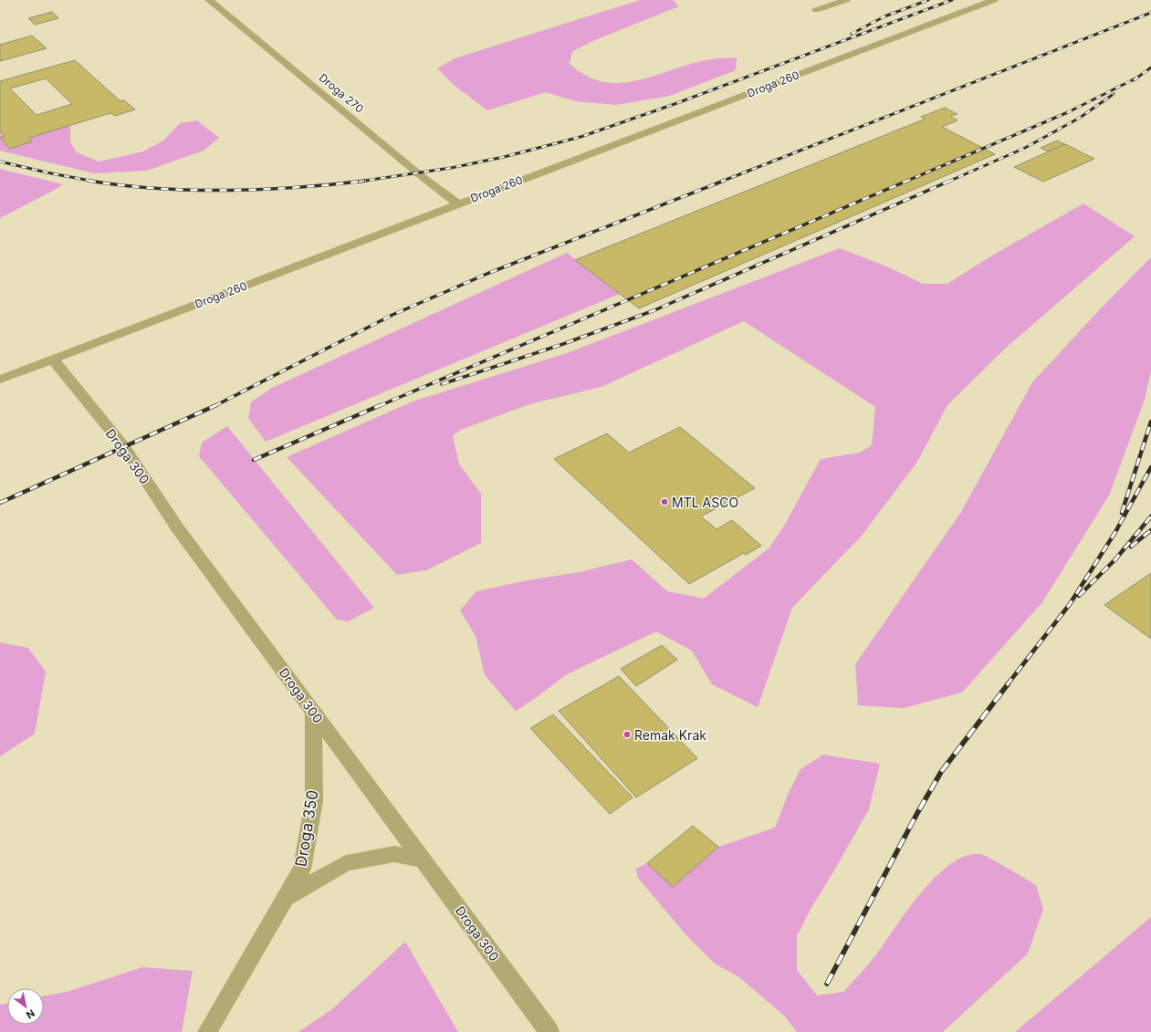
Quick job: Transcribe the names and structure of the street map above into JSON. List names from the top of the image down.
{
  "streets": {
    "lane": [
      "Droga 260",
      "Droga 270",
      "Droga 300",
      "Droga 350"
    ]
  },
  "crossings": [
    ["Droga 260", "Droga 270"],
    ["Droga 260", "Droga 300"],
    ["Droga 300", "Droga 350"]
  ],
  "places": ["MTL ASCO", "Remak Krak"],
  "north": "bottom right"
}
